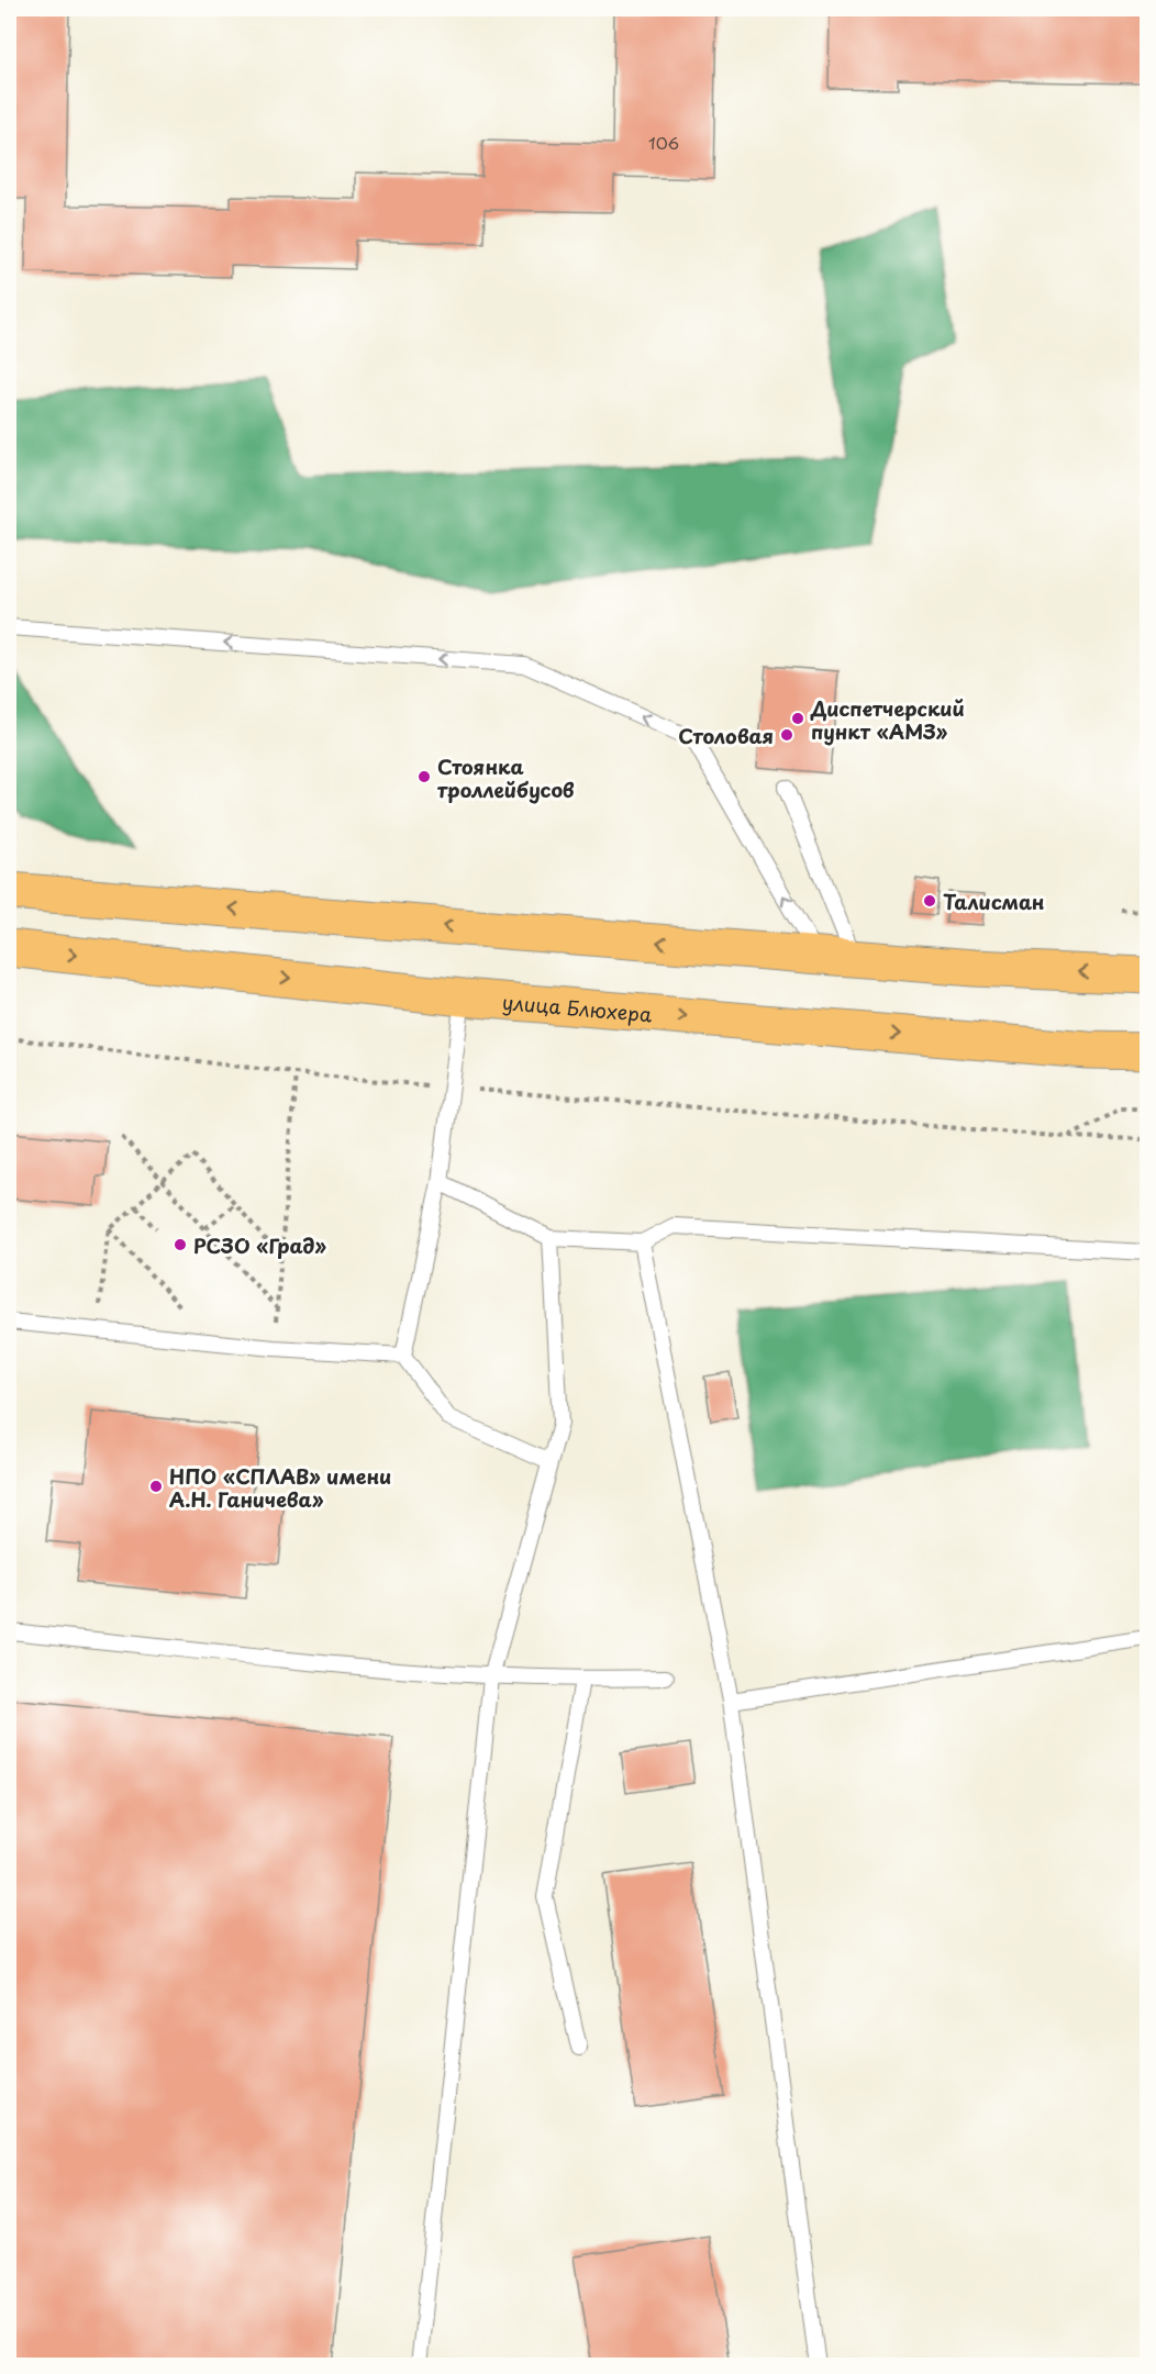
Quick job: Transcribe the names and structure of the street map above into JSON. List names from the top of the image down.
{
  "streets": {
    "main road": ["улица Блюхера"]
  },
  "places": [
    "Диспетчерский пункт «АМЗ»",
    "Столовая",
    "Стоянка троллейбусов",
    "Талисман",
    "РСЗО «Град»",
    "НПО «СПЛАВ» имени А.Н. Ганичева»"
  ],
  "house_numbers": ["106"]
}
